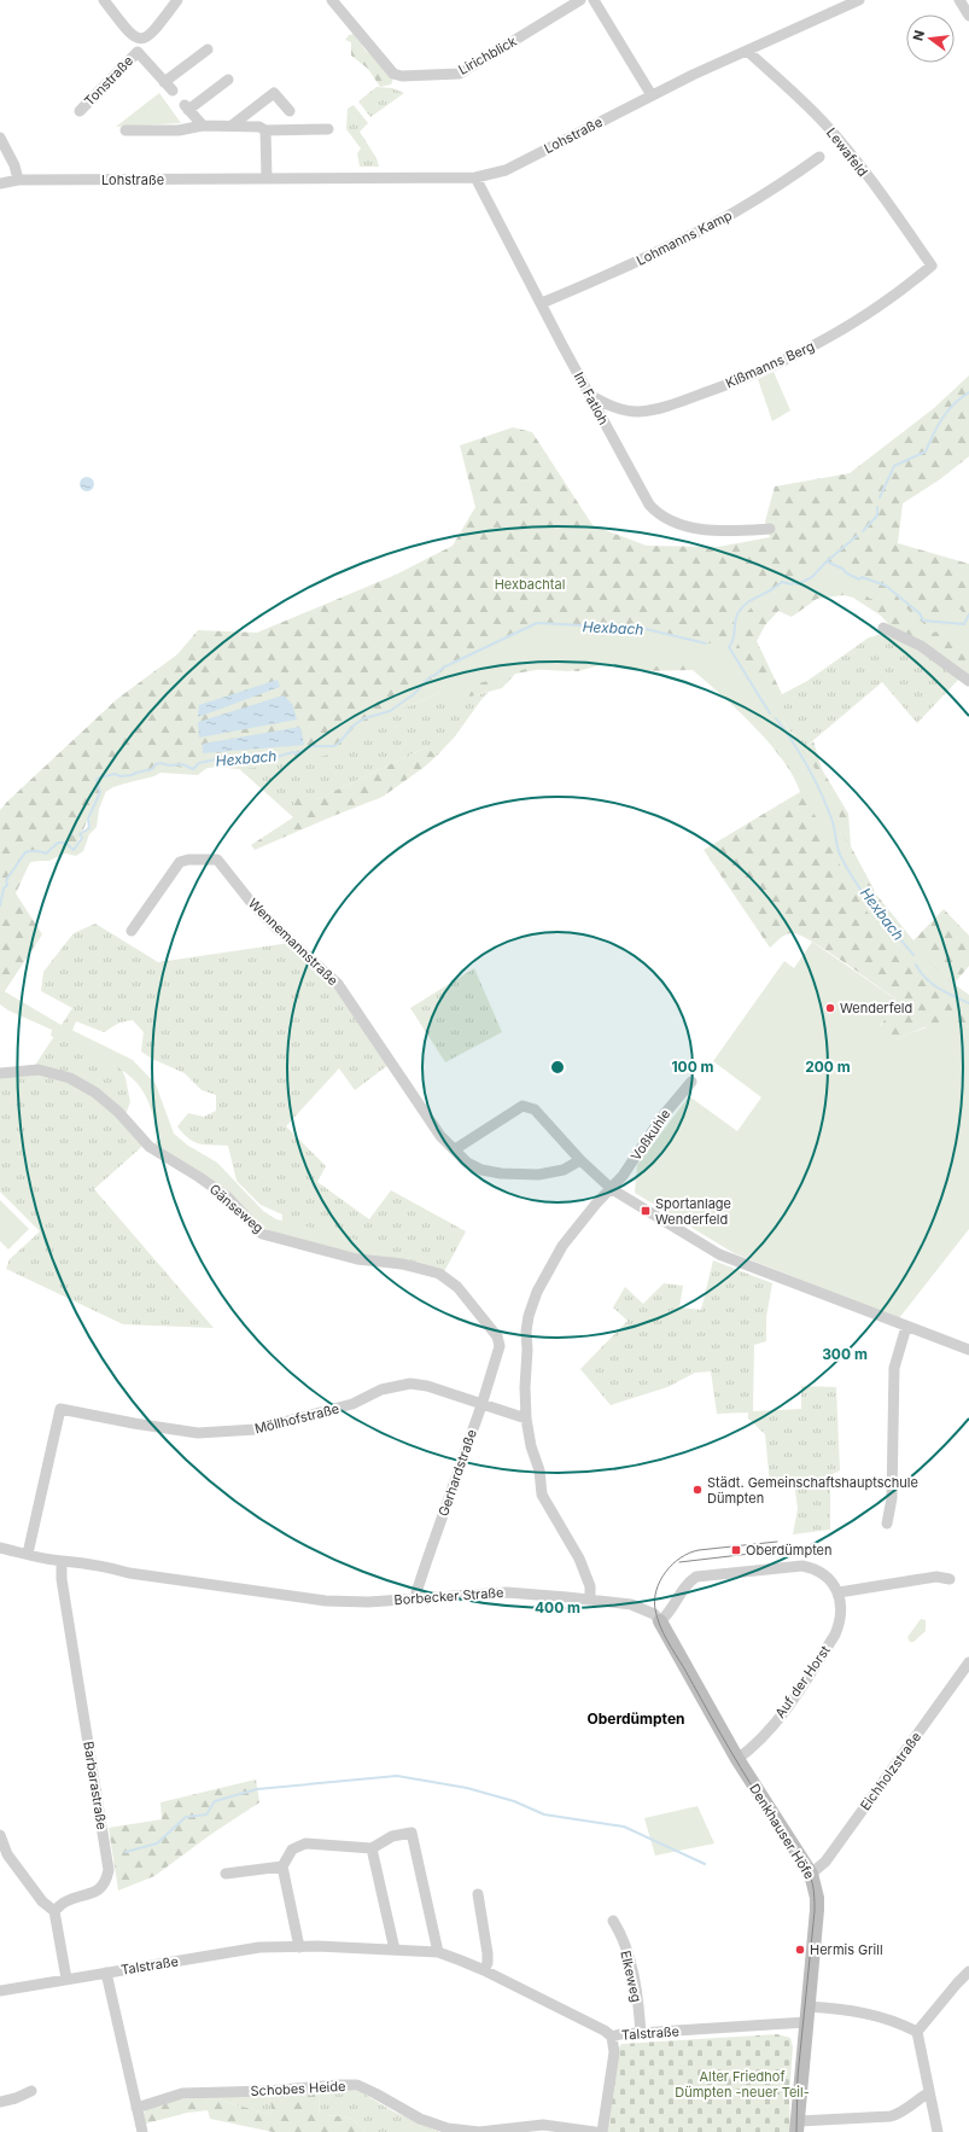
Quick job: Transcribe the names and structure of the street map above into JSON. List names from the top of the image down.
{
  "streets": {
    "street": [
      "Lirichblick",
      "Tonstraße",
      "Lohstraße",
      "Lewafeld",
      "Lohmanns Kamp",
      "Kißmanns Berg",
      "Im Fatloh",
      "Wennemannstraße",
      "Voßkuhle",
      "Gänseweg",
      "Möllhofstraße",
      "Gerhardstraße",
      "Borbecker Straße",
      "Auf der Horst",
      "Eichholzstraße",
      "Barbarastraße",
      "Denkhauser Höfe",
      "Talstraße",
      "Elkeweg",
      "Schobes Heide"
    ]
  },
  "crossings": [
    ["Lohstraße", "Lewafeld"],
    ["Lohstraße", "Im Fatloh"],
    ["Lewafeld", "Kißmanns Berg"],
    ["Lohmanns Kamp", "Im Fatloh"],
    ["Kißmanns Berg", "Im Fatloh"],
    ["Gänseweg", "Gerhardstraße"],
    ["Möllhofstraße", "Gerhardstraße"],
    ["Möllhofstraße", "Borbecker Straße"],
    ["Gerhardstraße", "Borbecker Straße"],
    ["Borbecker Straße", "Barbarastraße"],
    ["Borbecker Straße", "Denkhauser Höfe"],
    ["Auf der Horst", "Denkhauser Höfe"],
    ["Eichholzstraße", "Denkhauser Höfe"],
    ["Denkhauser Höfe", "Talstraße"],
    ["Talstraße", "Elkeweg"]
  ],
  "districts": ["Oberdümpten"],
  "water": ["Hexbach"],
  "parks": ["Hexbachtal", "Alter Friedhof Dümpten -neuer Teil-"],
  "places": {
    "other": ["Wenderfeld", "Städt. Gemeinschaftshauptschule Dümpten", "Hermis Grill"],
    "transit": ["Sportanlage Wenderfeld", "Oberdümpten"]
  },
  "north": "left",
  "rings": [
    "100 m",
    "200 m",
    "300 m",
    "400 m"
  ]
}
